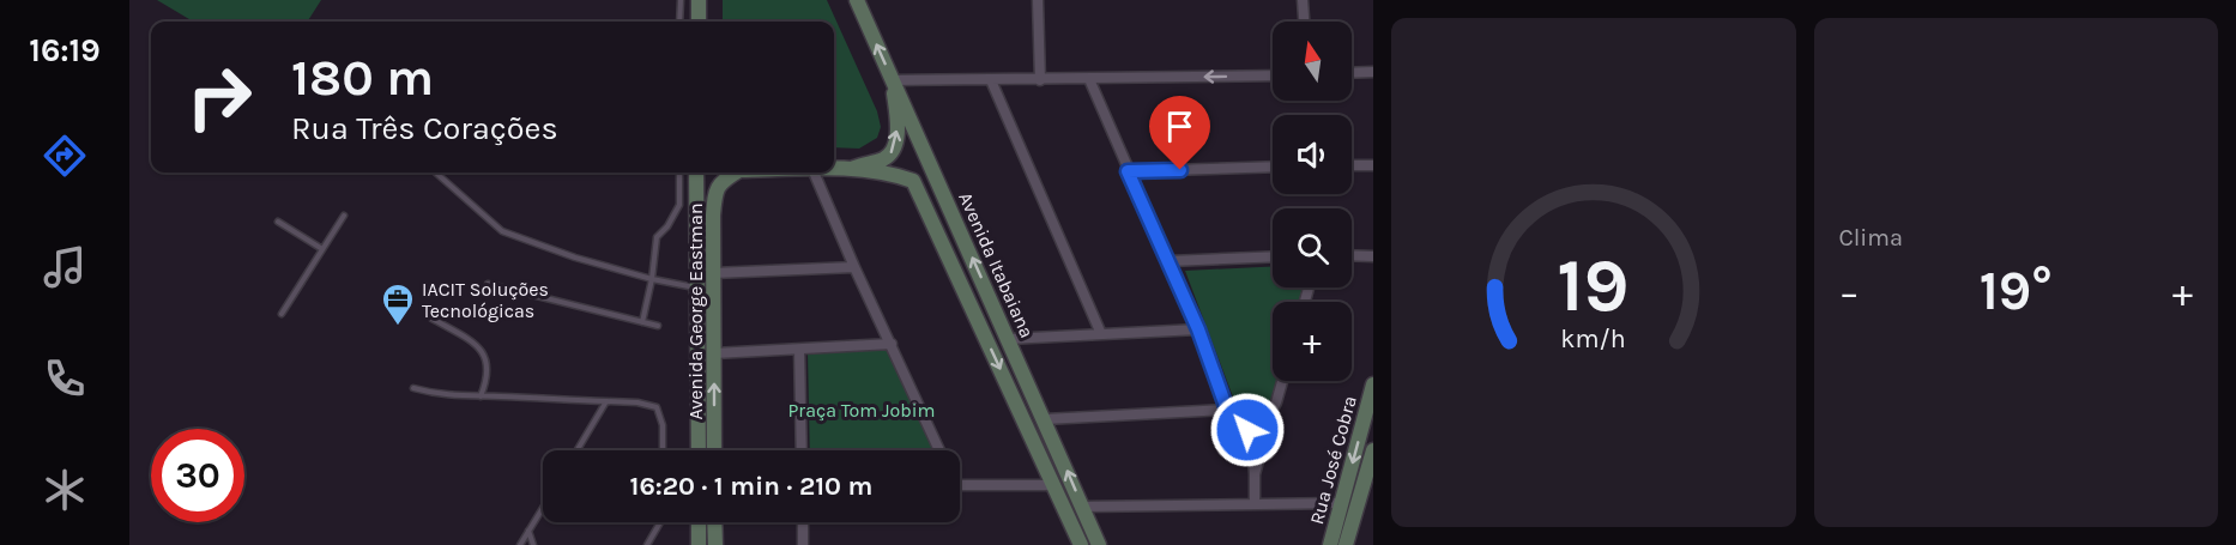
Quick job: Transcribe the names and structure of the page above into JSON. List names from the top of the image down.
{
  "streets": {
    "main road": ["Avenida Itabaiana", "Avenida George Eastman", "Rua José Cobra"]
  },
  "parks": ["Praça Tom Jobim"],
  "places": {
    "office": ["IACIT Soluções Tecnológicas"]
  },
  "north": "top",
  "page": {
    "tabs": "16:19",
    "tile": "Clima",
    "map_buttons": "+",
    "turn": ["180 m", "Rua Três Corações"],
    "heat": ["−", "19°", "+"],
    "limit": "30",
    "trip": "16:20 · 1 min · 210 m",
    "gauge": ["19", "km/h"]
  }
}
